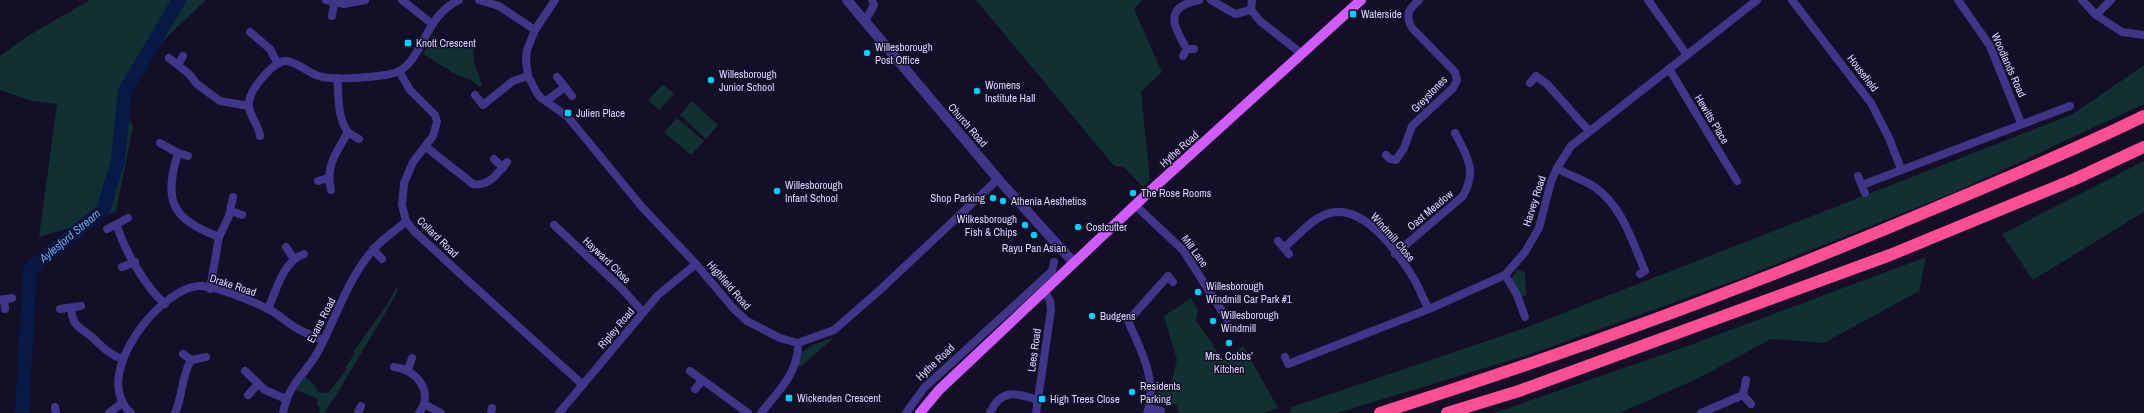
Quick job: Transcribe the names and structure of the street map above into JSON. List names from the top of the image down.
{
  "streets": {
    "main road": ["Hythe Road"],
    "street": [
      "Woodlands Road",
      "Housefield",
      "Greystones",
      "Hewitts Place",
      "Church Road",
      "Harvey Road",
      "Oast Meadow",
      "Collard Road",
      "Windmill Close",
      "Mill Lane",
      "Hayward Close",
      "Drake Road",
      "Highfield Road",
      "Evans Road",
      "Ripley Road",
      "Lees Road"
    ]
  },
  "crossings": [
    ["Hewitts Place", "Harvey Road"],
    ["Church Road", "Hythe Road"],
    ["Hythe Road", "Mill Lane"],
    ["Hythe Road", "Lees Road"],
    ["Harvey Road", "Windmill Close"],
    ["Oast Meadow", "Windmill Close"],
    ["Collard Road", "Evans Road"],
    ["Collard Road", "Ripley Road"],
    ["Hayward Close", "Ripley Road"],
    ["Drake Road", "Evans Road"],
    ["Highfield Road", "Ripley Road"]
  ],
  "water": ["Aylesford Stream"],
  "places": {
    "transit": [
      "Waterside",
      "Knott Crescent",
      "Julien Place",
      "Wickenden Crescent",
      "High Trees Close"
    ],
    "other": [
      "Willesborough Post Office",
      "Willesborough Junior School",
      "Womens Institute Hall",
      "Willesborough Infant School",
      "The Rose Rooms",
      "Shop Parking",
      "Athenia Aesthetics",
      "Wilkesborough Fish & Chips",
      "Costcutter",
      "Rayu Pan Asian",
      "Willesborough Windmill Car Park #1",
      "Budgens",
      "Willesborough Windmill",
      "Mrs. Cobbs’ Kitchen",
      "Residents Parking"
    ]
  }
}
